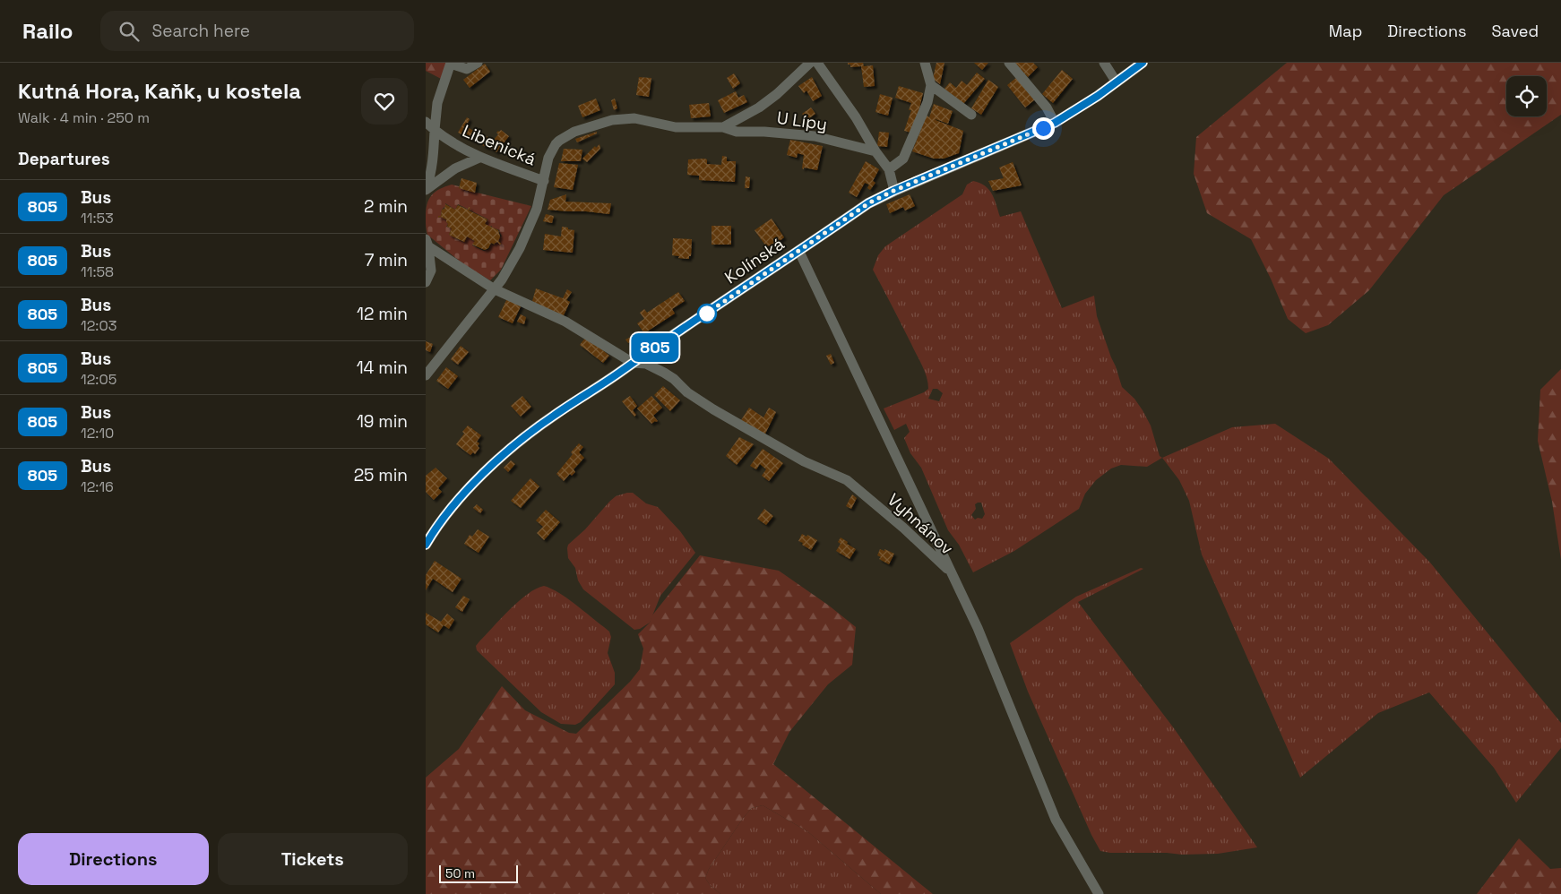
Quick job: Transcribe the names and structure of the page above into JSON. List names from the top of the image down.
{
  "streets": {
    "street": [
      "U Lípy",
      "Libenická",
      "Kolínská",
      "Vyhnánov"
    ]
  },
  "crossings": [
    ["U Lípy", "Libenická"],
    ["U Lípy", "Kolínská"],
    ["U Lípy", "Vyhnánov"],
    ["Kolínská", "Vyhnánov"]
  ],
  "lines": ["bus line 805"],
  "scale_bar": "50 m",
  "page": {
    "header": "Railo",
    "search": "Search here",
    "nav": ["Map", "Directions", "Saved"],
    "heading": [
      ["Kutná Hora, Kaňk, u kostela", "Walk · 4 min · 250 m"],
      "Departures"
    ],
    "on_map": "805",
    "list": [
      {
        "mark": "805",
        "name": "Bus",
        "note": "11:53",
        "value": "2 min"
      },
      {
        "mark": "805",
        "name": "Bus",
        "note": "11:58",
        "value": "7 min"
      },
      {
        "mark": "805",
        "name": "Bus",
        "note": "12:03",
        "value": "12 min"
      },
      {
        "mark": "805",
        "name": "Bus",
        "note": "12:05",
        "value": "14 min"
      },
      {
        "mark": "805",
        "name": "Bus",
        "note": "12:10",
        "value": "19 min"
      },
      {
        "mark": "805",
        "name": "Bus",
        "note": "12:16",
        "value": "25 min"
      }
    ],
    "buttons": ["Directions", "Tickets"],
    "scale": "50 m"
  }
}
